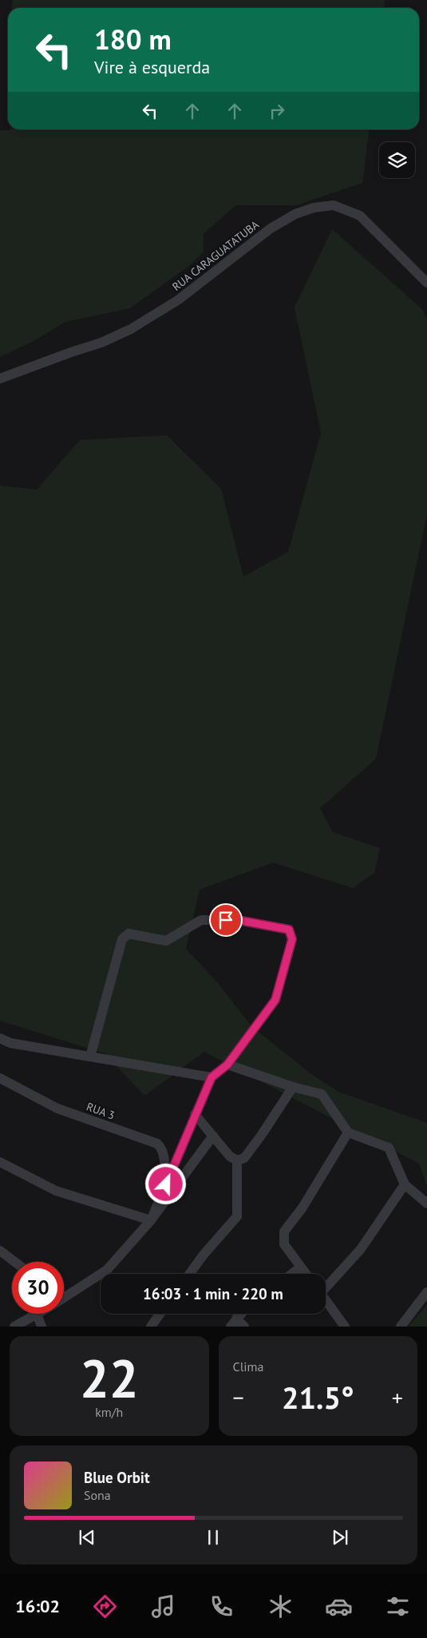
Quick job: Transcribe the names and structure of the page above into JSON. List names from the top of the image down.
{
  "streets": {
    "street": ["RUA CARAGUATATUBA", "RUA 3"]
  },
  "page": {
    "turn": ["180 m", "Vire à esquerda"],
    "limit": "30",
    "trip": "16:03 · 1 min · 220 m",
    "tile": [
      ["22", "km/h"],
      "Clima"
    ],
    "heat": ["−", "21.5°", "+"],
    "song": ["Blue Orbit", "Sona"],
    "tabs": "16:02"
  }
}
